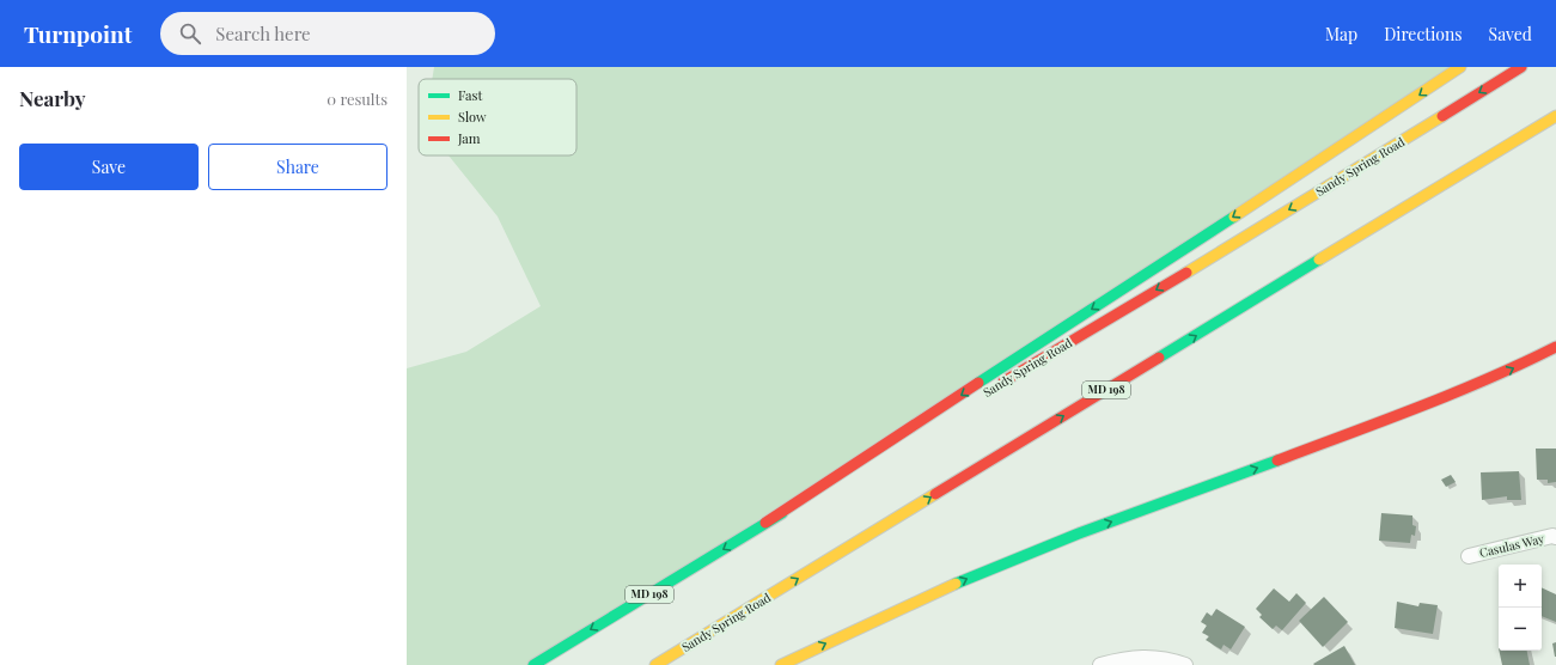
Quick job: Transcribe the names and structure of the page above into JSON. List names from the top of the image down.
{
  "streets": {
    "main road": ["Sandy Spring Road", "MD 198"],
    "street": ["Casulas Way"]
  },
  "legend": ["Fast", "Slow", "Jam"],
  "page": {
    "header": "Turnpoint",
    "search": "Search here",
    "nav": ["Map", "Directions", "Saved"],
    "heading": ["Nearby", "0 results"],
    "buttons": ["Save", "Share"],
    "map_buttons": ["+", "−"]
  }
}
